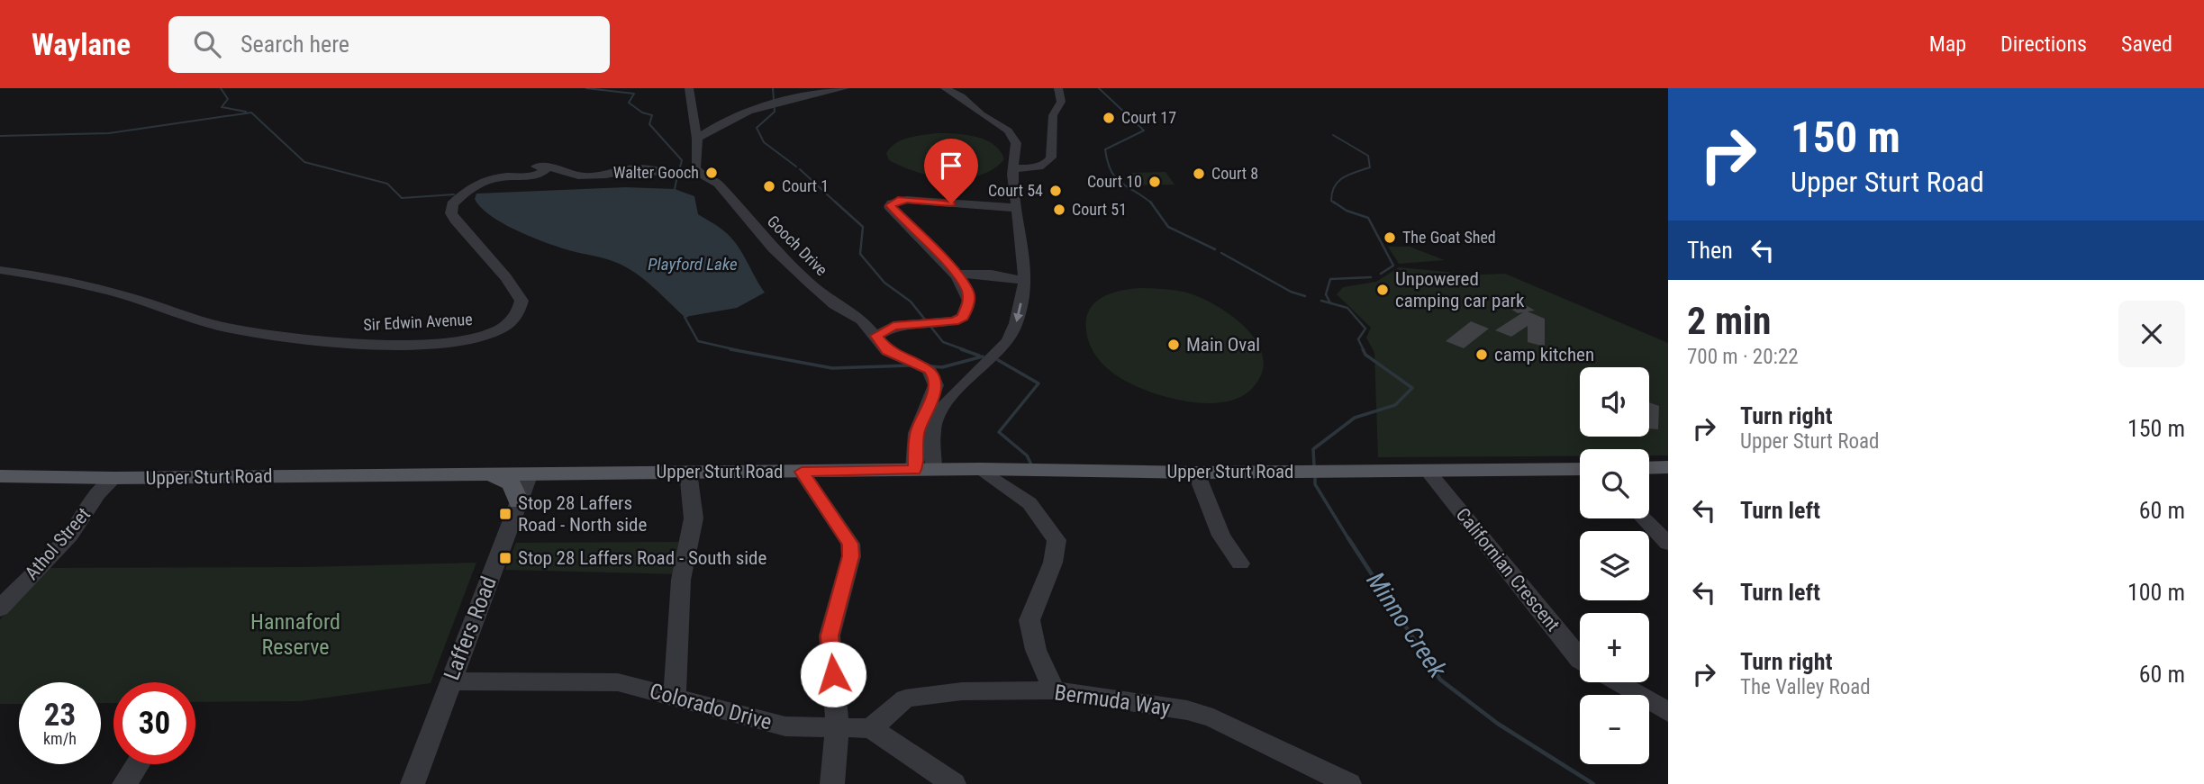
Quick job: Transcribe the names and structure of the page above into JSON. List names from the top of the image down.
{
  "streets": {
    "main road": ["Upper Sturt Road"],
    "street": [
      "Gooch Drive",
      "Sir Edwin Avenue",
      "Athol Street",
      "Californian Crescent",
      "Laffers Road",
      "Bermuda Way",
      "Colorado Drive"
    ]
  },
  "crossings": [
    ["Gooch Drive", "Sir Edwin Avenue"],
    ["Gooch Drive", "Upper Sturt Road"],
    ["Upper Sturt Road", "Athol Street"],
    ["Upper Sturt Road", "Californian Crescent"],
    ["Upper Sturt Road", "Laffers Road"],
    ["Laffers Road", "Colorado Drive"],
    ["Bermuda Way", "Colorado Drive"]
  ],
  "water": ["Playford Lake", "Minno Creek"],
  "parks": ["Hannaford Reserve"],
  "places": {
    "other": [
      "Court 17",
      "Walter Gooch",
      "Court 8",
      "Court 10",
      "Court 1",
      "Court 54",
      "Court 51",
      "The Goat Shed",
      "Unpowered camping car park",
      "Main Oval",
      "camp kitchen"
    ],
    "transit": ["Stop 28 Laffers Road - North side", "Stop 28 Laffers Road - South side"]
  },
  "page": {
    "header": "Waylane",
    "search": "Search here",
    "nav": ["Map", "Directions", "Saved"],
    "turn": ["150 m", "Upper Sturt Road"],
    "then": "Then",
    "heading": ["2 min", "700 m · 20:22"],
    "map_buttons": ["+", "−"],
    "list": [
      {
        "name": "Turn right",
        "note": "Upper Sturt Road",
        "value": "150 m"
      },
      {
        "name": "Turn left",
        "value": "60 m"
      },
      {
        "name": "Turn left",
        "value": "100 m"
      },
      {
        "name": "Turn right",
        "note": "The Valley Road",
        "value": "60 m"
      }
    ],
    "speed": "23 km/h",
    "limit": "30"
  }
}
